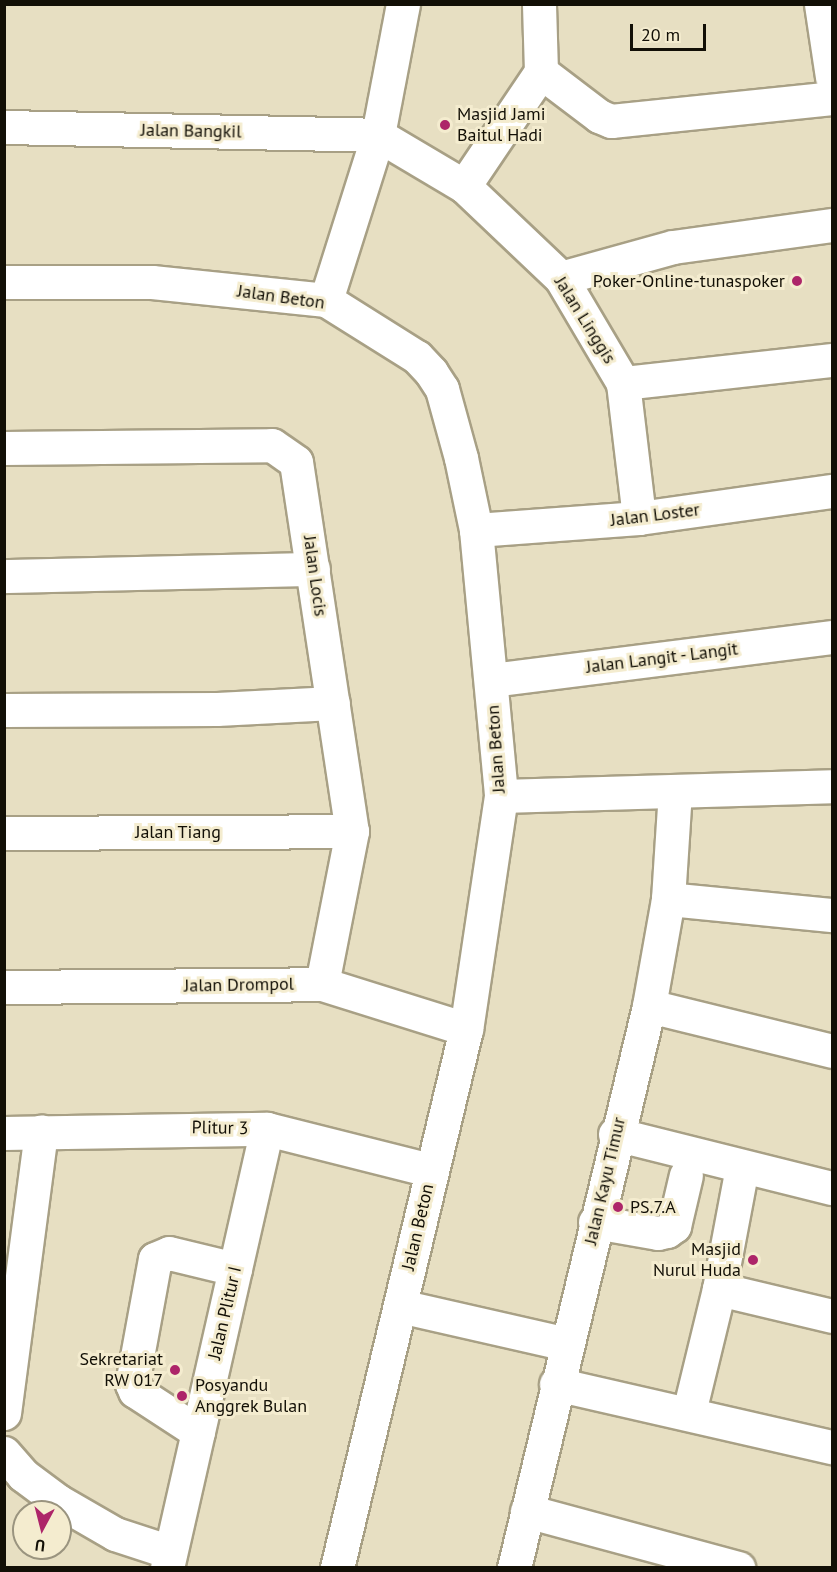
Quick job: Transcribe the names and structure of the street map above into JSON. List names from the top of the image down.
{
  "streets": {
    "street": [
      "Jalan Bangkil",
      "Jalan Beton",
      "Jalan Linggis",
      "Jalan Loster",
      "Jalan Locis",
      "Jalan Langit - Langit",
      "Jalan Tiang",
      "Jalan Drompol",
      "Plitur 3",
      "Jalan Kayu Timur",
      "Jalan Plitur I"
    ]
  },
  "crossings": [
    ["Jalan Bangkil", "Jalan Linggis"],
    ["Jalan Beton", "Jalan Loster"],
    ["Jalan Beton", "Jalan Langit - Langit"],
    ["Jalan Beton", "Jalan Drompol"],
    ["Jalan Beton", "Plitur 3"],
    ["Jalan Linggis", "Jalan Loster"],
    ["Jalan Locis", "Jalan Tiang"],
    ["Jalan Locis", "Jalan Drompol"],
    ["Plitur 3", "Jalan Plitur I"]
  ],
  "places": [
    "Masjid Jami Baitul Hadi",
    "Poker-Online-tunaspoker",
    "PS.7.A",
    "Masjid Nurul Huda",
    "Sekretariat RW 017",
    "Posyandu Anggrek Bulan"
  ],
  "scale_bar": "20 m",
  "north": "bottom"
}
